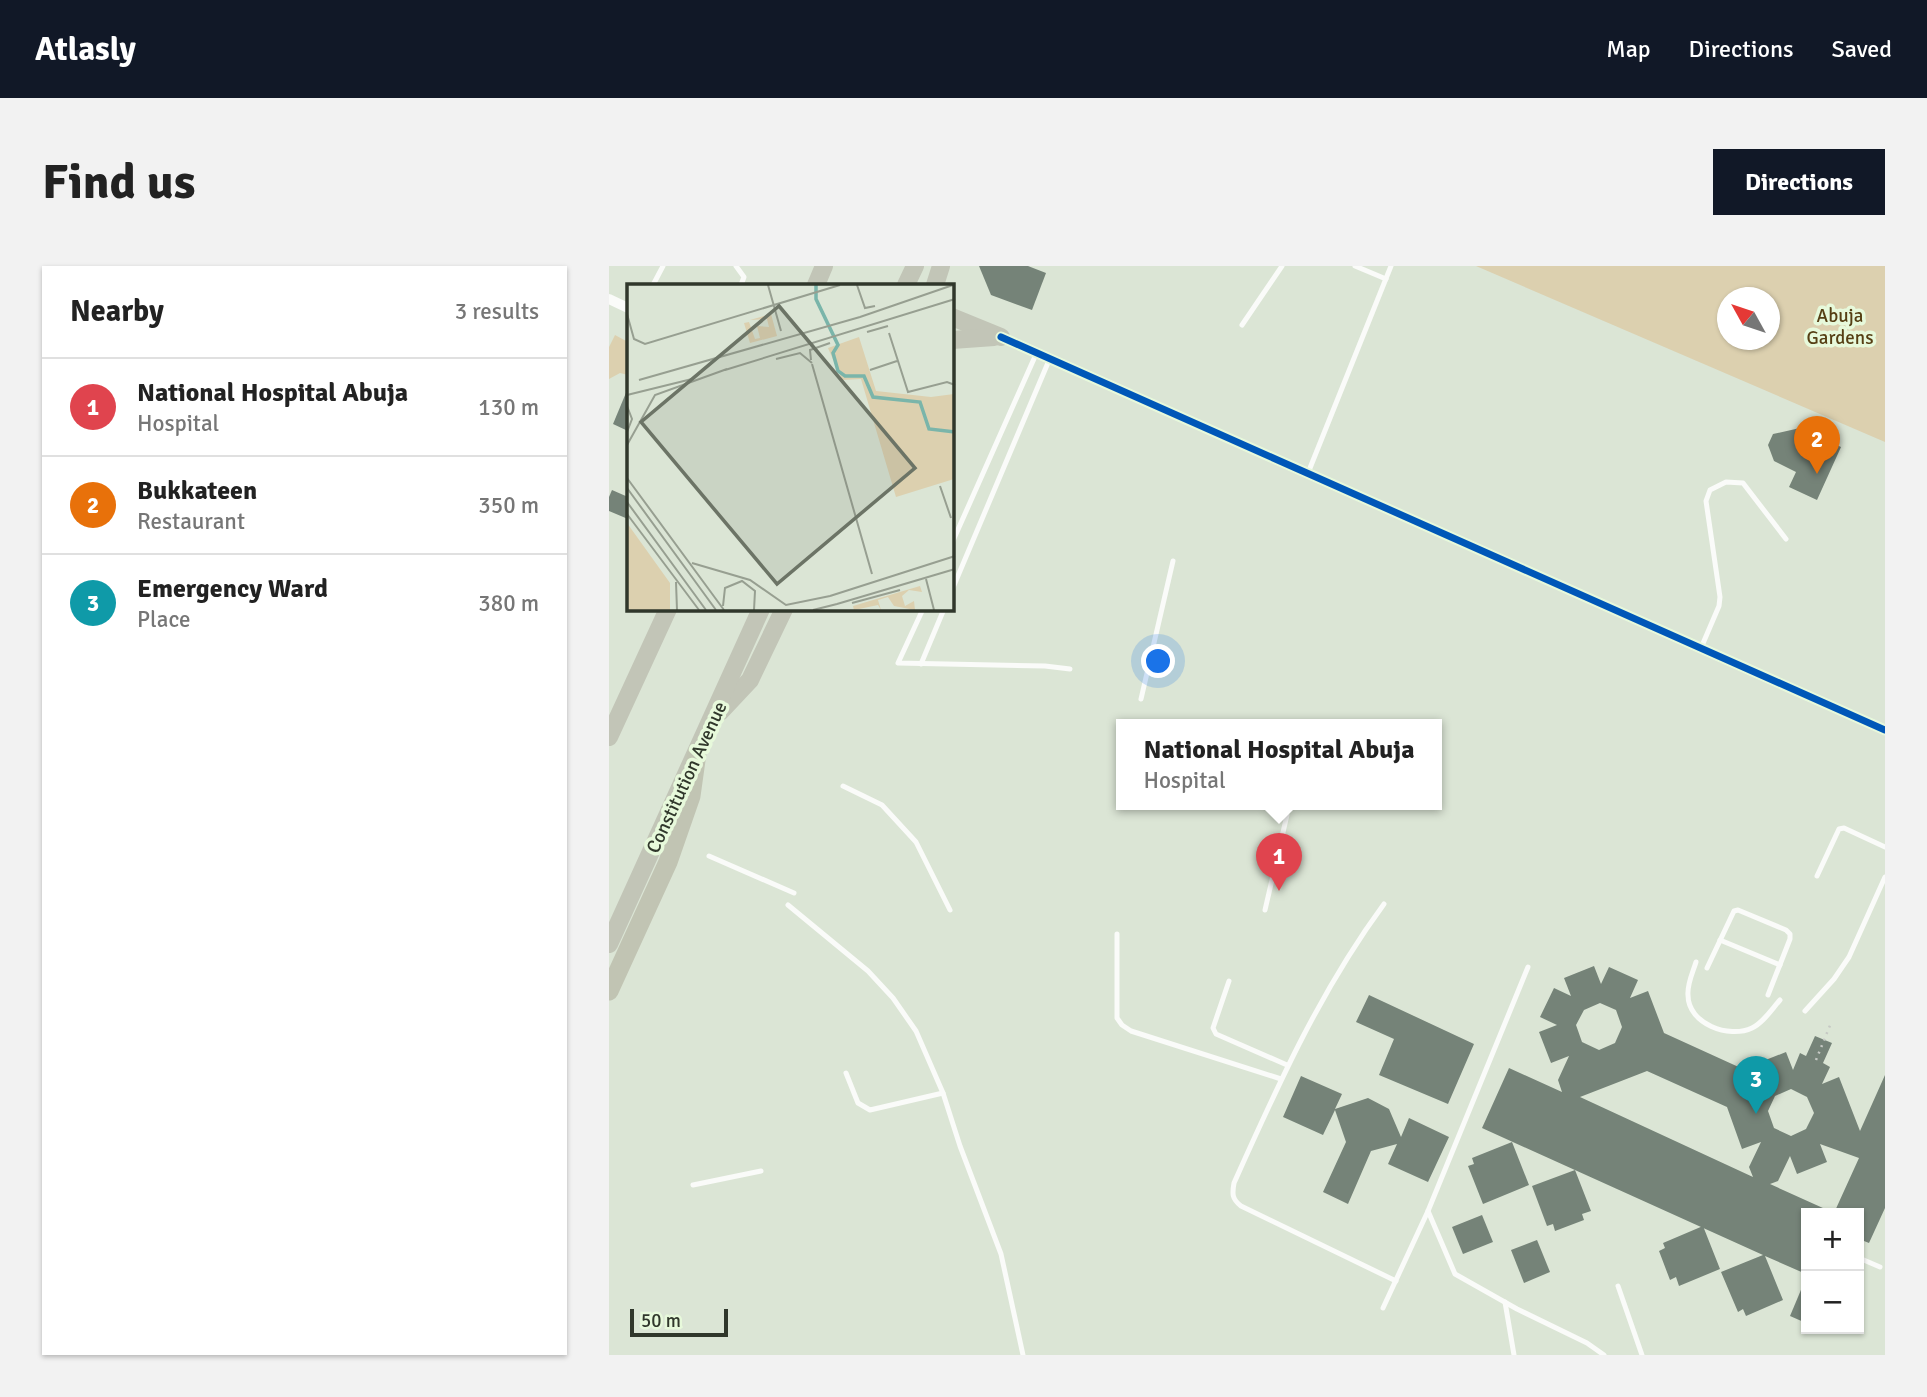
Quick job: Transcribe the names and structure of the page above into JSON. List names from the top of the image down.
{
  "streets": {
    "main road": ["Constitution Avenue"]
  },
  "parks": ["Abuja Gardens"],
  "scale_bar": "50 m",
  "north": "top left",
  "page": {
    "header": "Atlasly",
    "nav": ["Map", "Directions", "Saved"],
    "buttons": "Directions",
    "title": "Find us",
    "heading": ["Nearby", "3 results"],
    "list": [
      {
        "mark": "1",
        "name": "National Hospital Abuja",
        "note": "Hospital",
        "value": "130 m"
      },
      {
        "mark": "2",
        "name": "Bukkateen",
        "note": "Restaurant",
        "value": "350 m"
      },
      {
        "mark": "3",
        "name": "Emergency Ward",
        "note": "Place",
        "value": "380 m"
      }
    ],
    "pins": ["2", "1", "3"],
    "popup": ["National Hospital Abuja", "Hospital"],
    "map_buttons": ["+", "−"],
    "scale": "50 m"
  }
}
